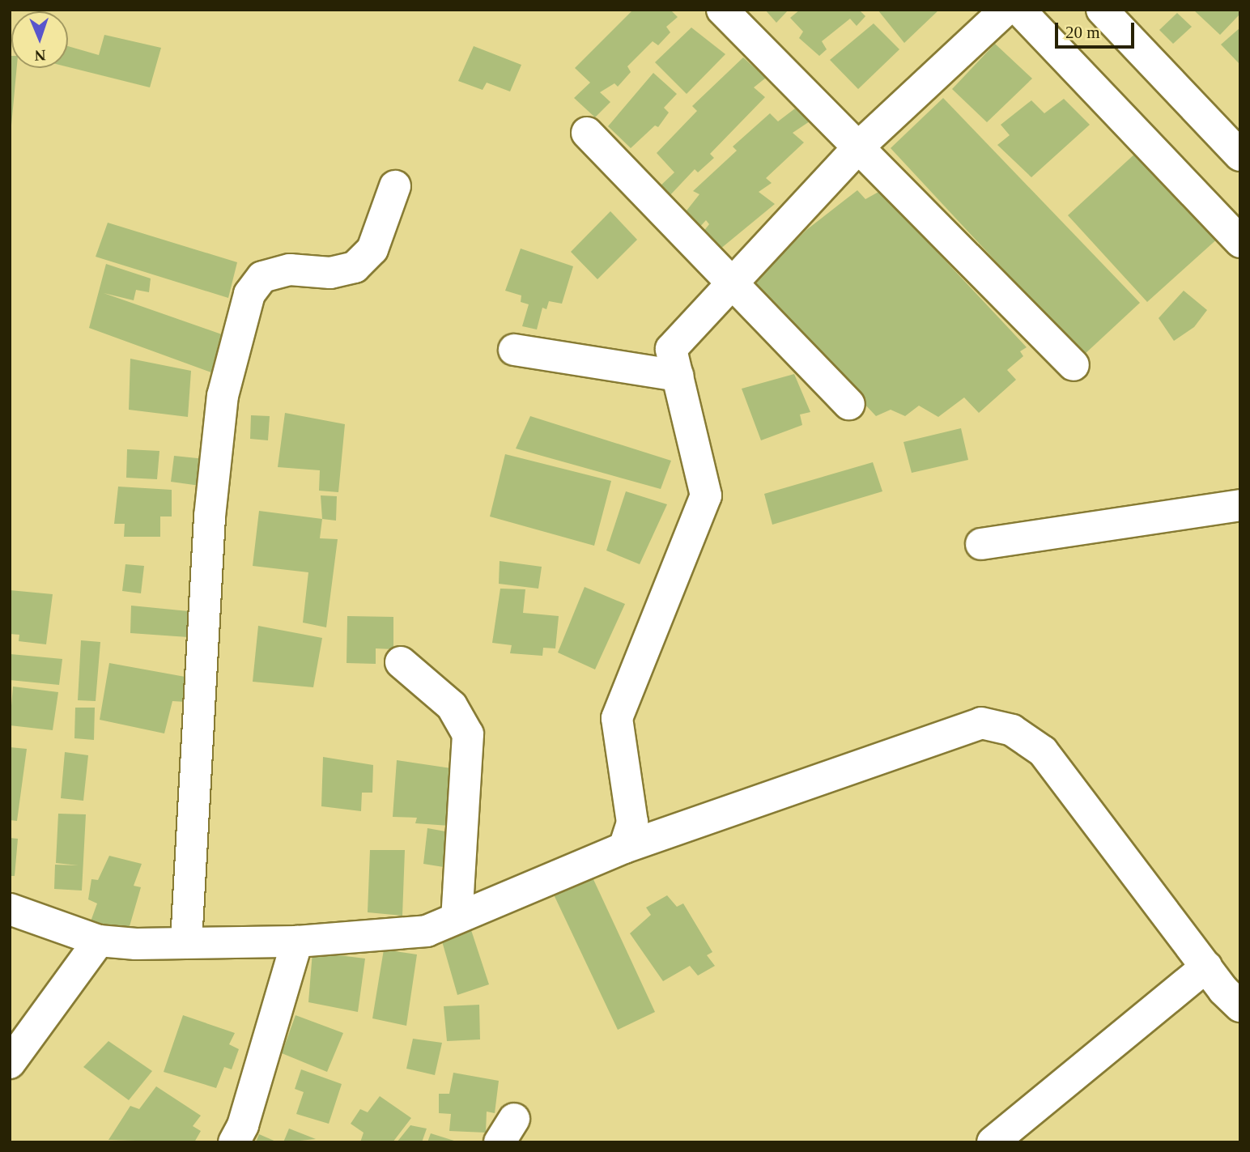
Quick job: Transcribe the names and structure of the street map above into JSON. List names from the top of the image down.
{
  "scale_bar": "20 m",
  "north": "bottom"
}
